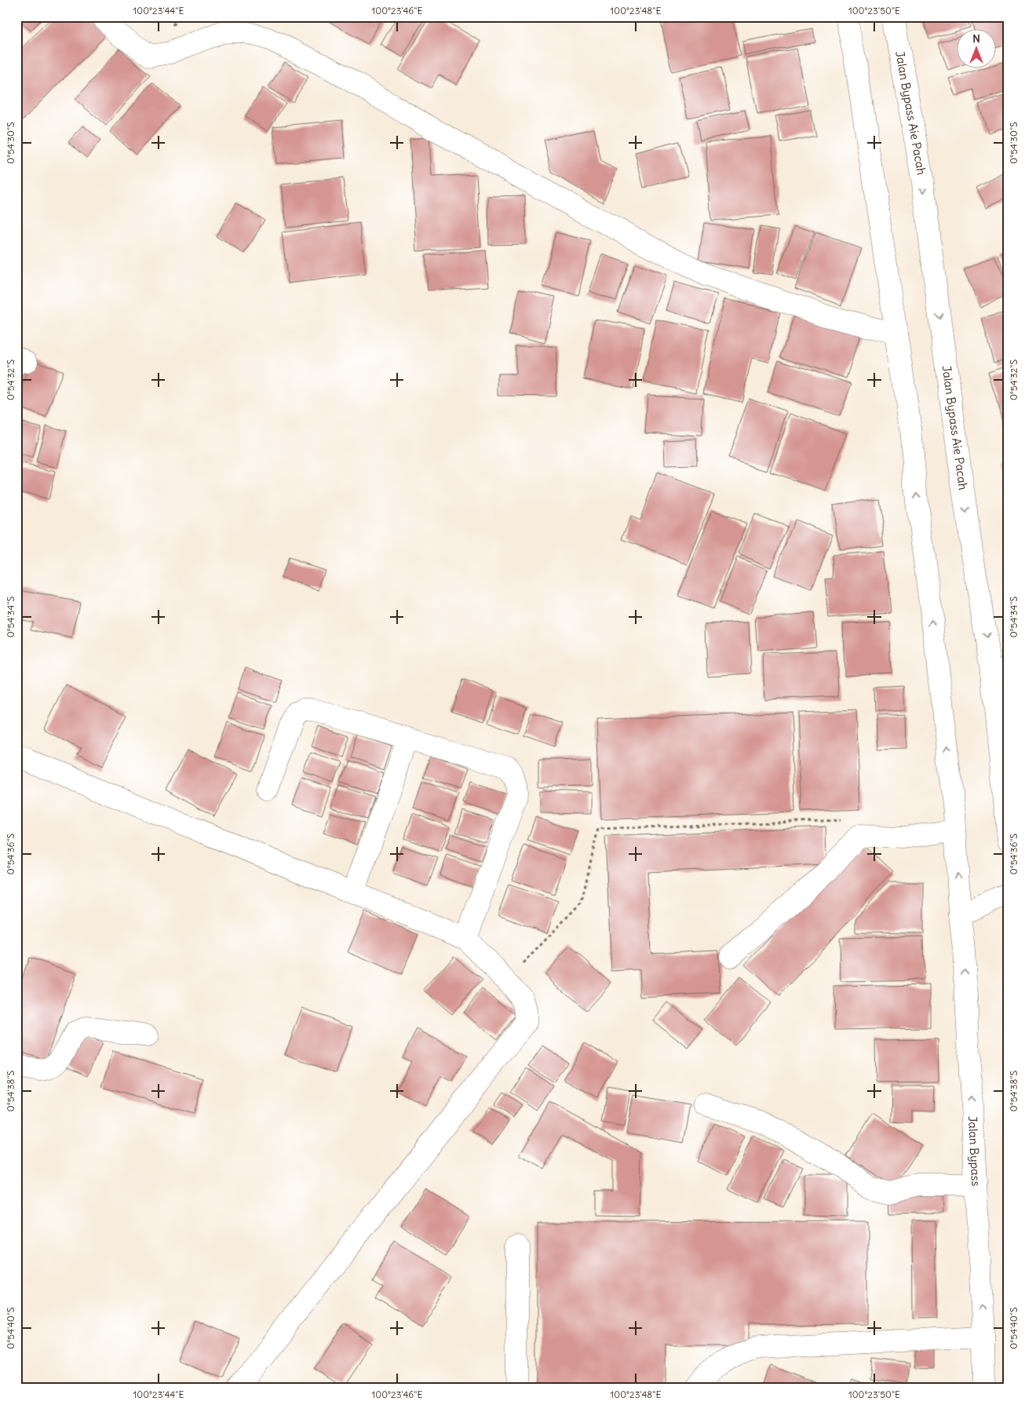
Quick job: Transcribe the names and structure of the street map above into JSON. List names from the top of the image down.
{
  "streets": {
    "main road": ["Jalan Bypass Aie Pacah", "Jalan Bypass"]
  },
  "one_way": ["Jalan Bypass Aie Pacah", "Jalan Bypass"],
  "north": "top",
  "coordinates": [
    "100°23'44\"E",
    "100°23'46\"E",
    "100°23'48\"E",
    "100°23'50\"E",
    "0°54'30\"S",
    "0°54'32\"S",
    "0°54'34\"S",
    "0°54'36\"S",
    "0°54'38\"S",
    "0°54'40\"S"
  ]
}
